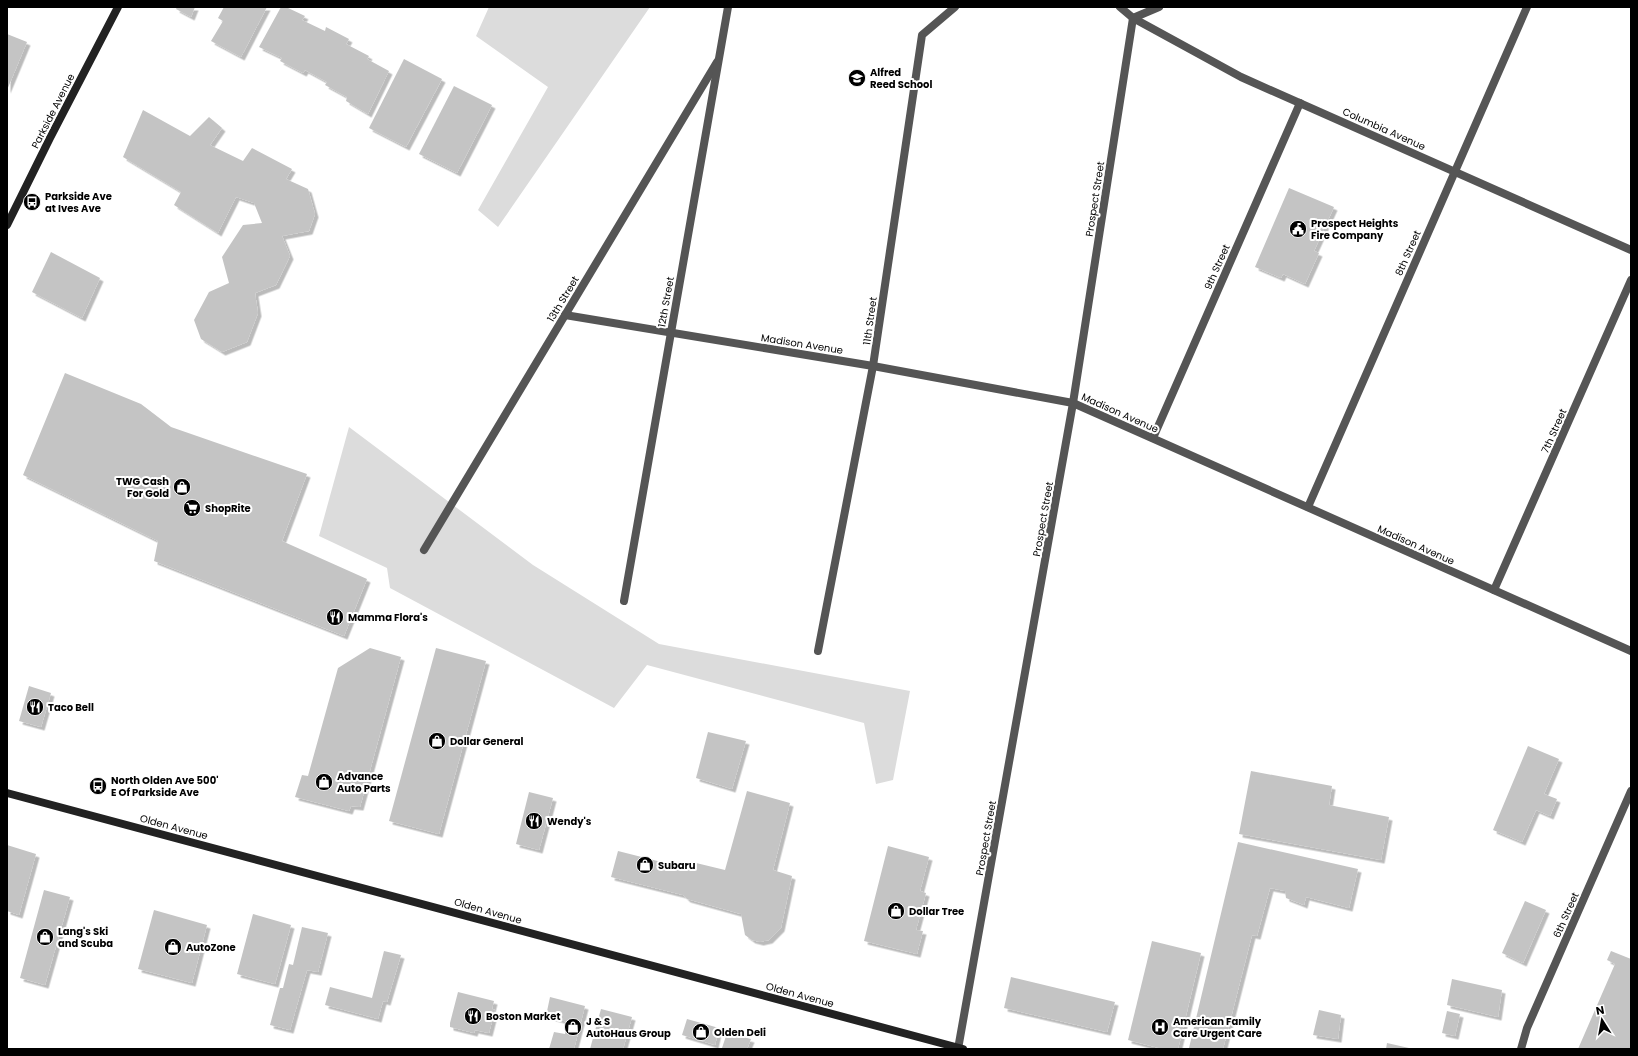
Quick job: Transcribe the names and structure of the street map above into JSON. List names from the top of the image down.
{
  "streets": {
    "main road": ["Parkside Avenue", "Olden Avenue"],
    "street": [
      "Columbia Avenue",
      "Prospect Street",
      "8th Street",
      "9th Street",
      "13th Street",
      "12th Street",
      "11th Street",
      "Madison Avenue",
      "7th Street",
      "6th Street"
    ]
  },
  "crossings": [
    ["Columbia Avenue", "Prospect Street"],
    ["Columbia Avenue", "8th Street"],
    ["Columbia Avenue", "9th Street"],
    ["Prospect Street", "Madison Avenue"],
    ["Prospect Street", "Olden Avenue"],
    ["8th Street", "Madison Avenue"],
    ["9th Street", "Madison Avenue"],
    ["13th Street", "12th Street"],
    ["13th Street", "Madison Avenue"],
    ["12th Street", "Madison Avenue"],
    ["11th Street", "Madison Avenue"],
    ["Madison Avenue", "7th Street"]
  ],
  "places": {
    "school or university": ["Alfred Reed School"],
    "bus stop": ["Parkside Ave at Ives Ave", "North Olden Ave 500' E Of Parkside Ave"],
    "public building": ["Prospect Heights Fire Company"],
    "shop": [
      "TWG Cash For Gold",
      "Dollar General",
      "Advance Auto Parts",
      "Subaru",
      "Dollar Tree",
      "Lang's Ski and Scuba",
      "AutoZone",
      "J & S AutoHaus Group",
      "Olden Deli"
    ],
    "supermarket": ["ShopRite"],
    "restaurant": [
      "Mamma Flora's",
      "Taco Bell",
      "Wendy's",
      "Boston Market"
    ],
    "hospital": ["American Family Care Urgent Care"]
  },
  "north": "top"
}
